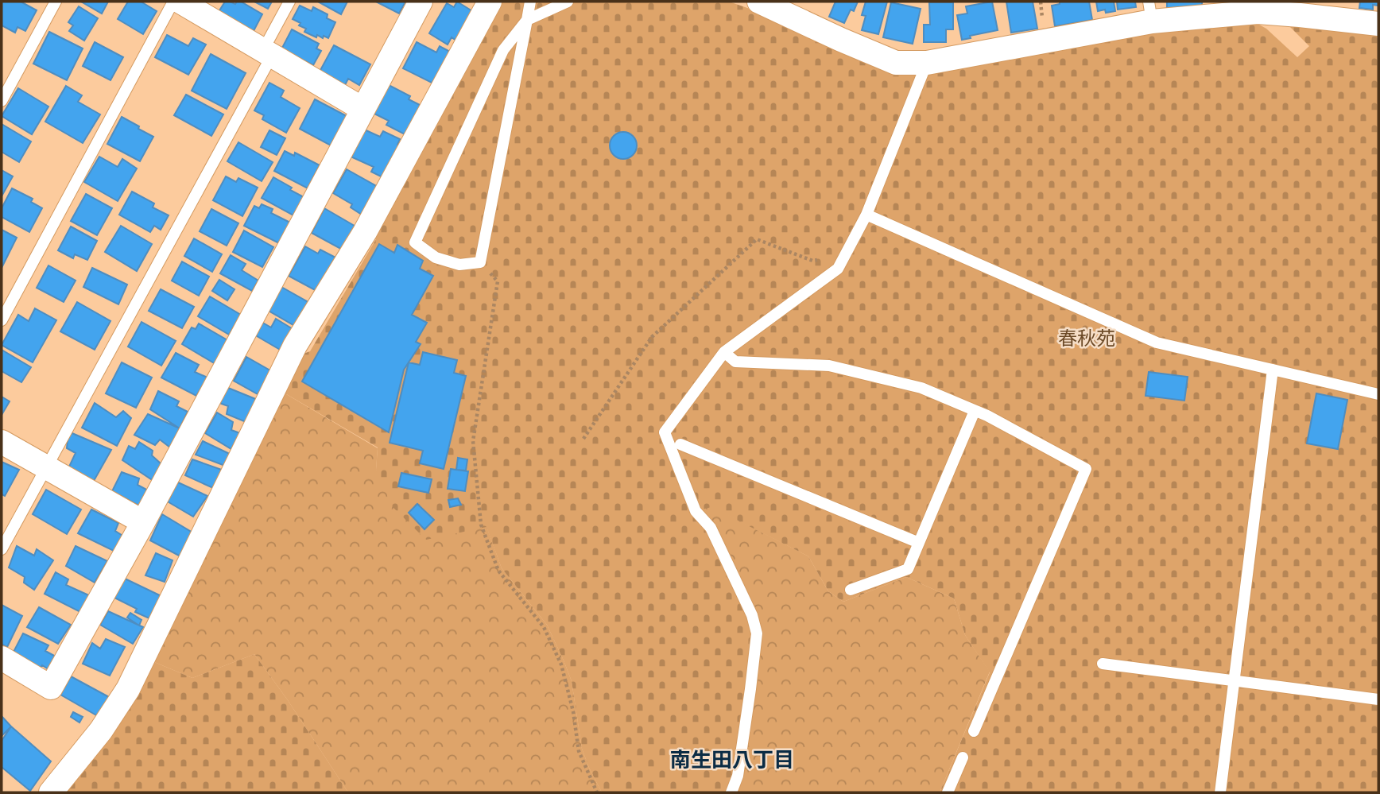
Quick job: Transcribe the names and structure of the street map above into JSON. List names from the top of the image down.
{
  "districts": ["南生田八丁目"],
  "parks": ["春秋苑"]
}
